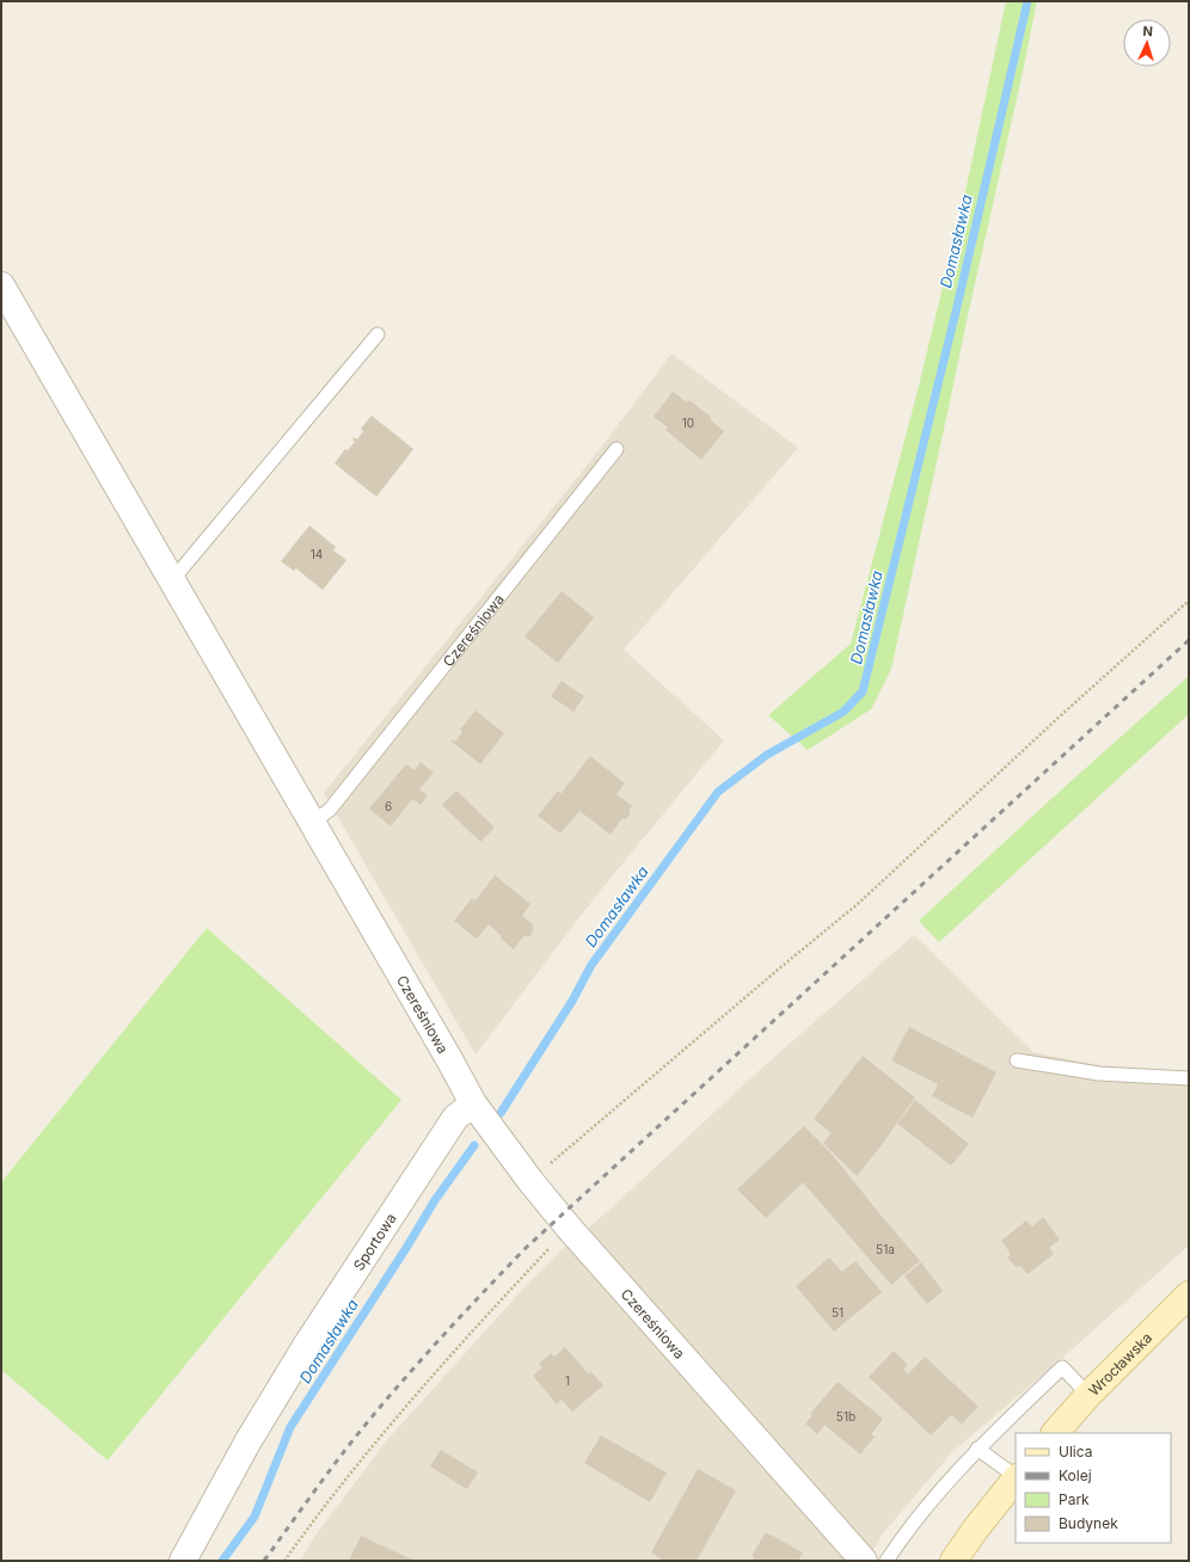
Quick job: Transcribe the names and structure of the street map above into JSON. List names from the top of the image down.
{
  "streets": {
    "main road": ["Wrocławska"],
    "street": ["Czereśniowa", "Sportowa"]
  },
  "crossings": [
    ["Czereśniowa", "Sportowa"]
  ],
  "water": ["Domasławka"],
  "house_numbers": [
    "10",
    "14",
    "6",
    "51a",
    "51",
    "1",
    "51b"
  ],
  "legend": [
    "Ulica",
    "Kolej",
    "Park",
    "Budynek"
  ],
  "north": "top"
}
